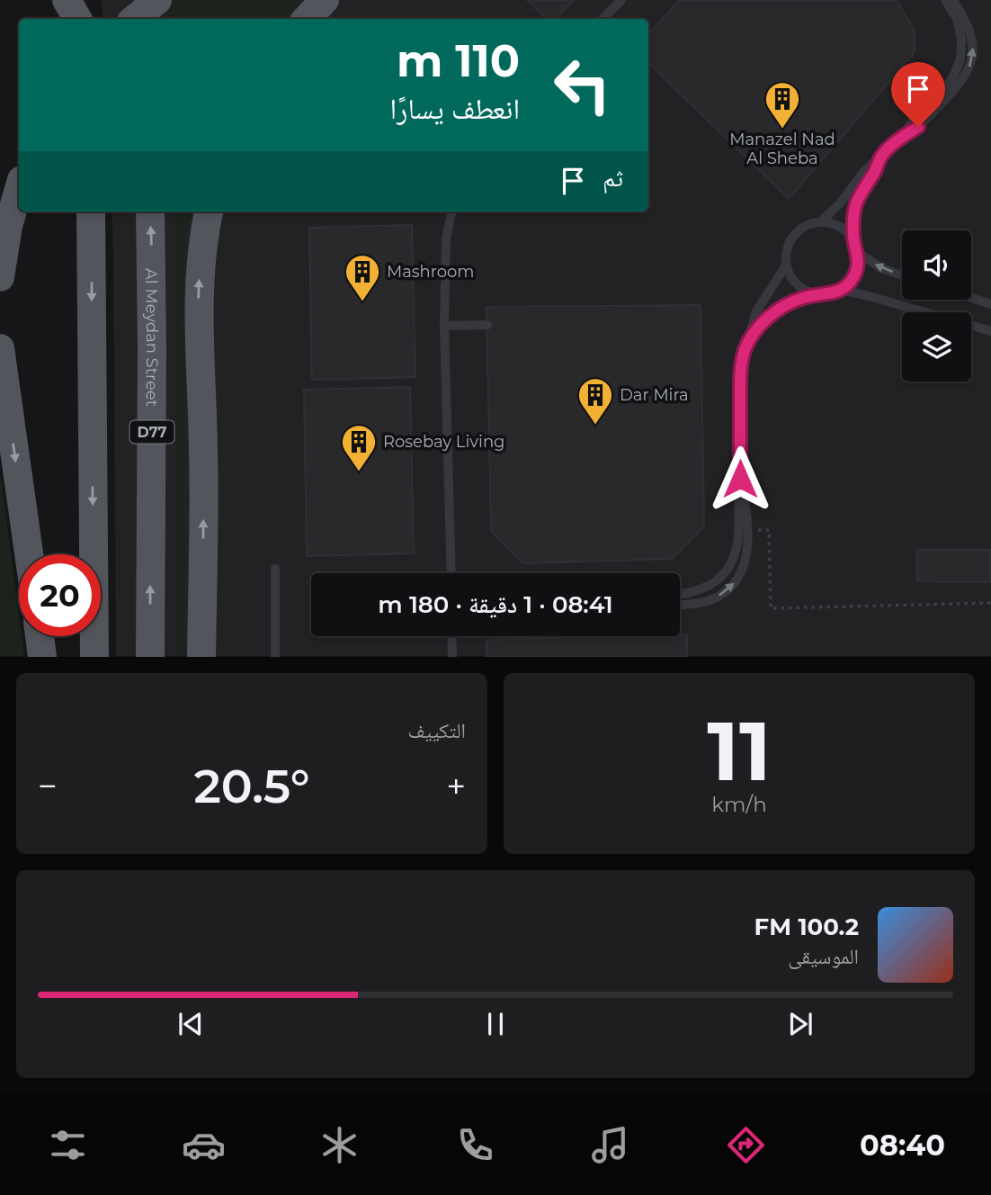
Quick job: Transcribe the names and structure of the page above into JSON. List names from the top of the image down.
{
  "streets": {
    "main road": ["Al Meydan Street", "D77"]
  },
  "places": {
    "building": [
      "Manazel Nad Al Sheba",
      "Mashroom",
      "Dar Mira",
      "Rosebay Living"
    ]
  },
  "page": {
    "turn": ["110 m", "انعطف يسارًا"],
    "then": "ثم",
    "limit": "20",
    "trip": "08:41 · 1 دقيقة · 180 m",
    "tile": [
      ["11", "km/h"],
      "التكييف"
    ],
    "heat": ["−", "20.5°", "+"],
    "song": ["100.2 FM", "الموسيقى"],
    "tabs": "08:40"
  }
}
